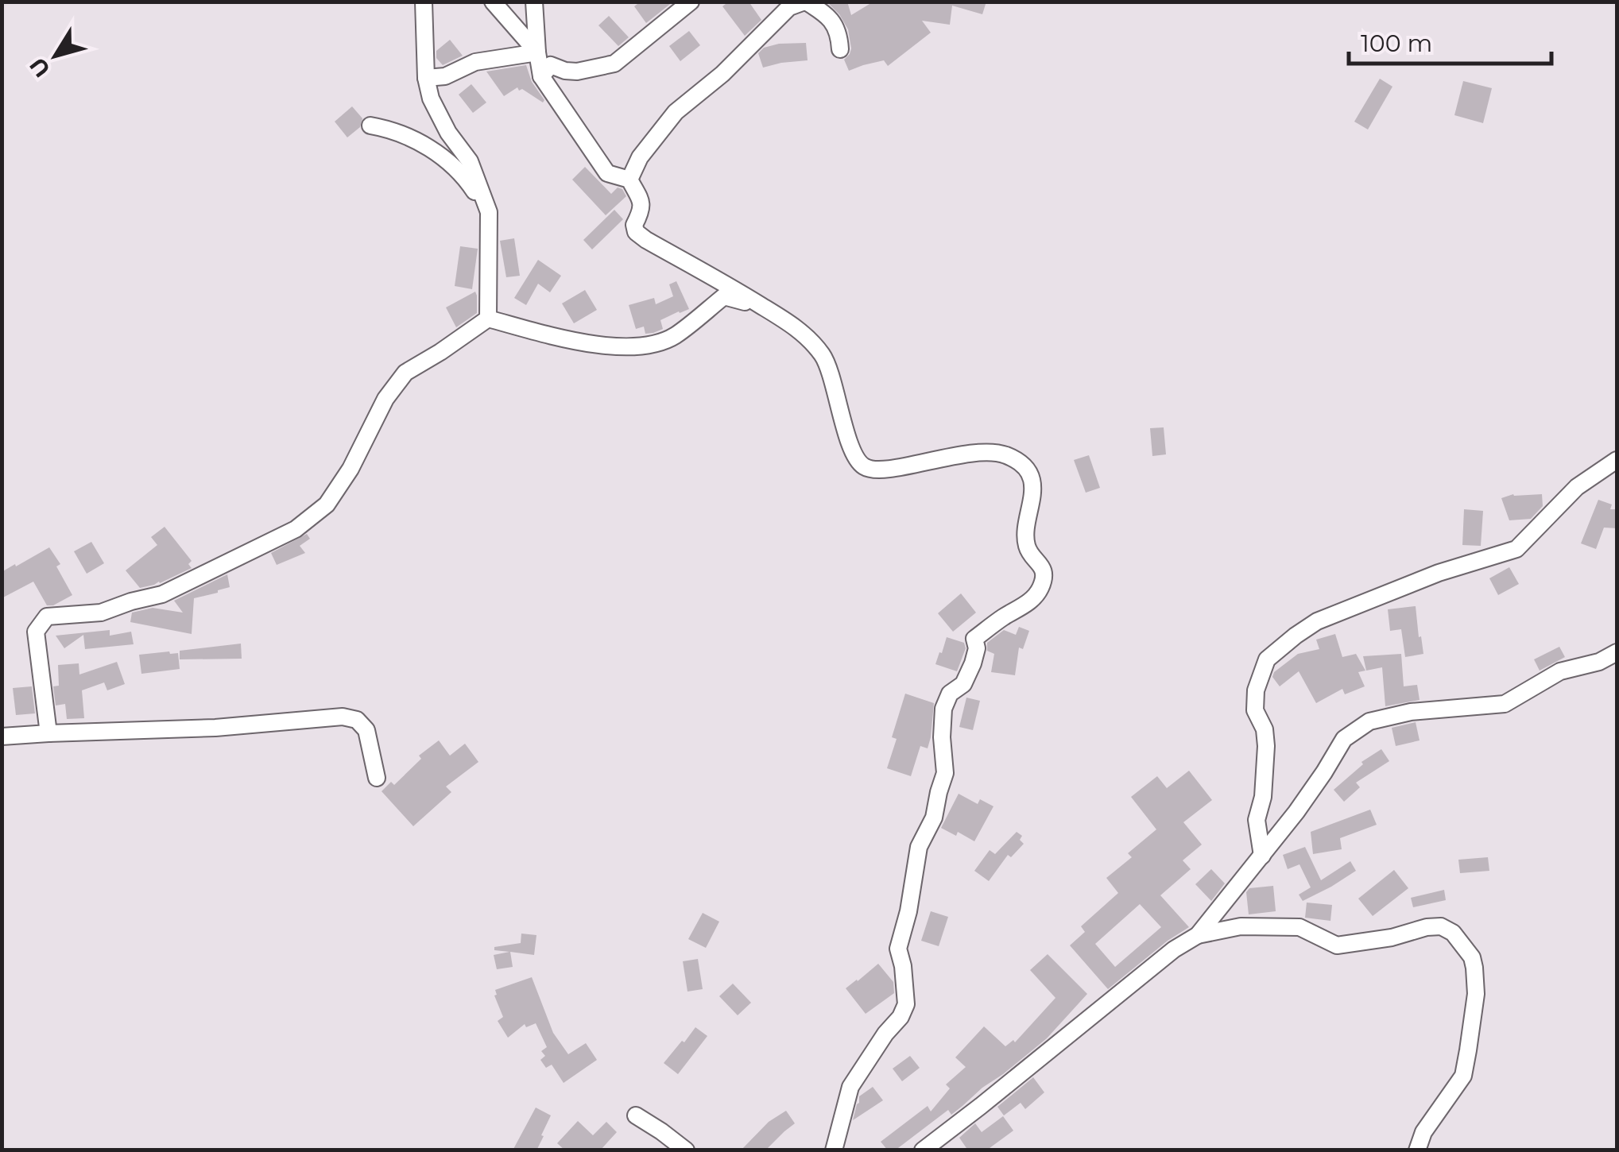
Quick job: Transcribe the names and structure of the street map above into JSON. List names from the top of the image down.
{
  "scale_bar": "100 m",
  "north": "bottom left"
}
